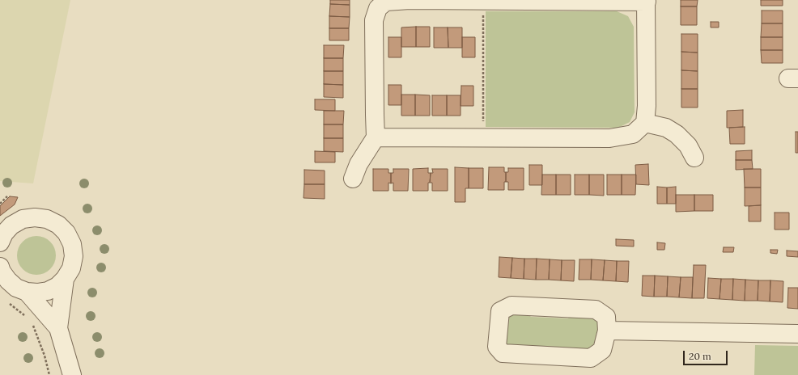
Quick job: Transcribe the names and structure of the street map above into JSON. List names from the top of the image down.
{
  "scale_bar": "20 m"
}
